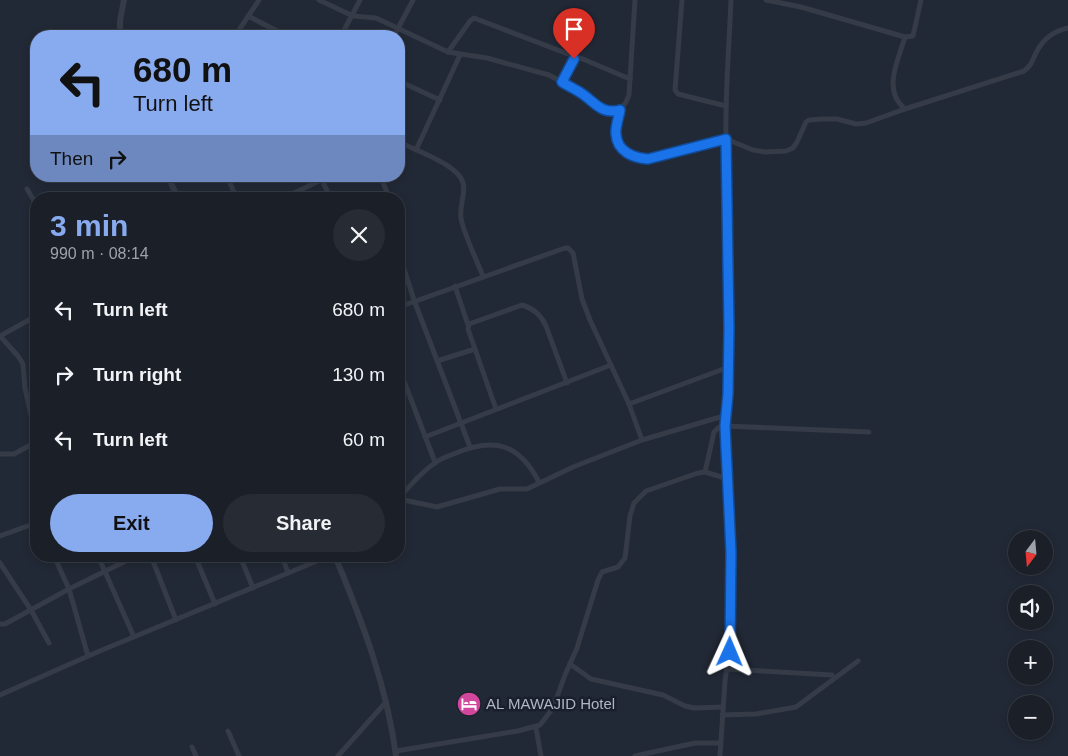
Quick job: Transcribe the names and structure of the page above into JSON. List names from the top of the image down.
{
  "places": {
    "hotel": ["AL MAWAJID Hotel"]
  },
  "north": "bottom",
  "page": {
    "turn": ["680 m", "Turn left"],
    "then": "Then",
    "heading": ["3 min", "990 m · 08:14"],
    "list": [
      {
        "name": "Turn left",
        "value": "680 m"
      },
      {
        "name": "Turn right",
        "value": "130 m"
      },
      {
        "name": "Turn left",
        "value": "60 m"
      }
    ],
    "buttons": ["Exit", "Share"],
    "map_buttons": ["+", "−"]
  }
}
